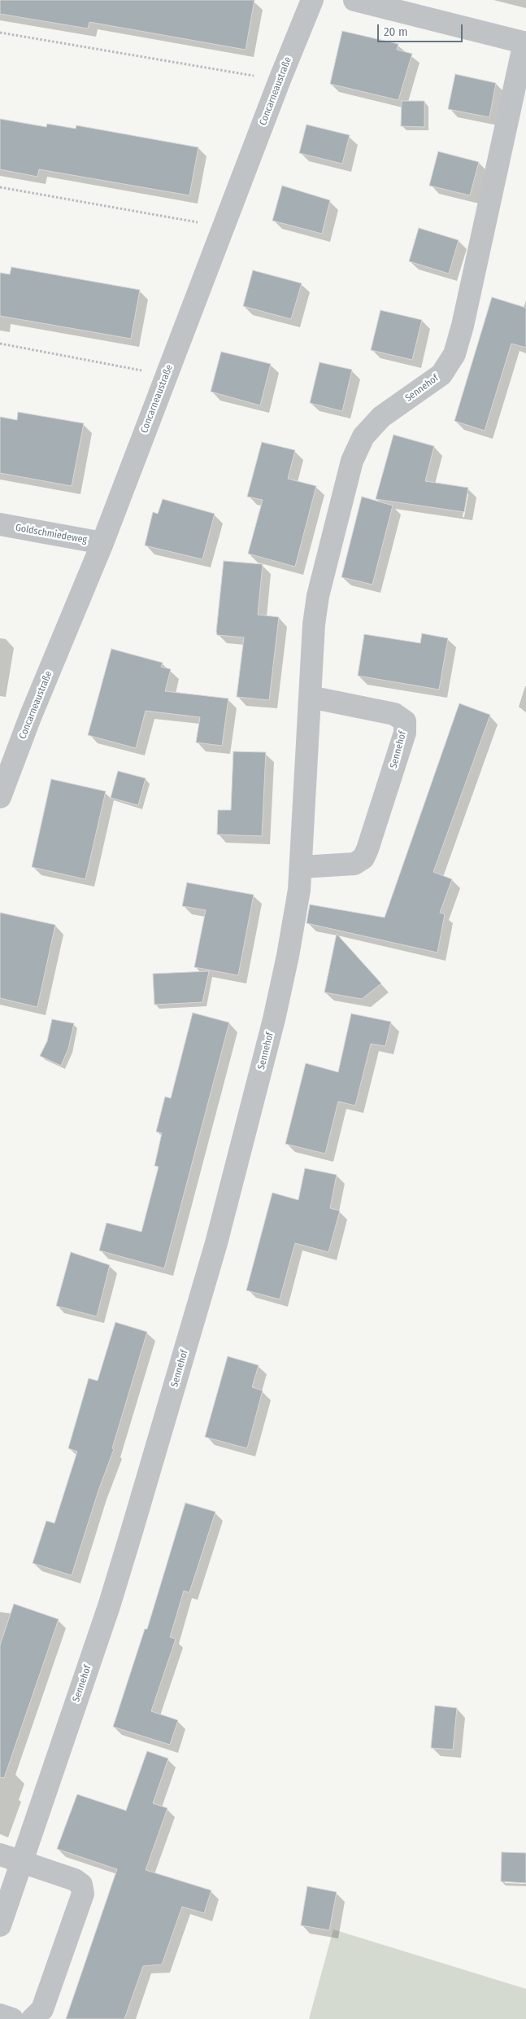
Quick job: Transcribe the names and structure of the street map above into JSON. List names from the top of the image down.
{
  "streets": {
    "street": ["Concarneaustraße", "Sennehof", "Goldschmiedeweg"]
  },
  "crossings": [
    ["Concarneaustraße", "Goldschmiedeweg"]
  ],
  "scale_bar": "20 m"
}
